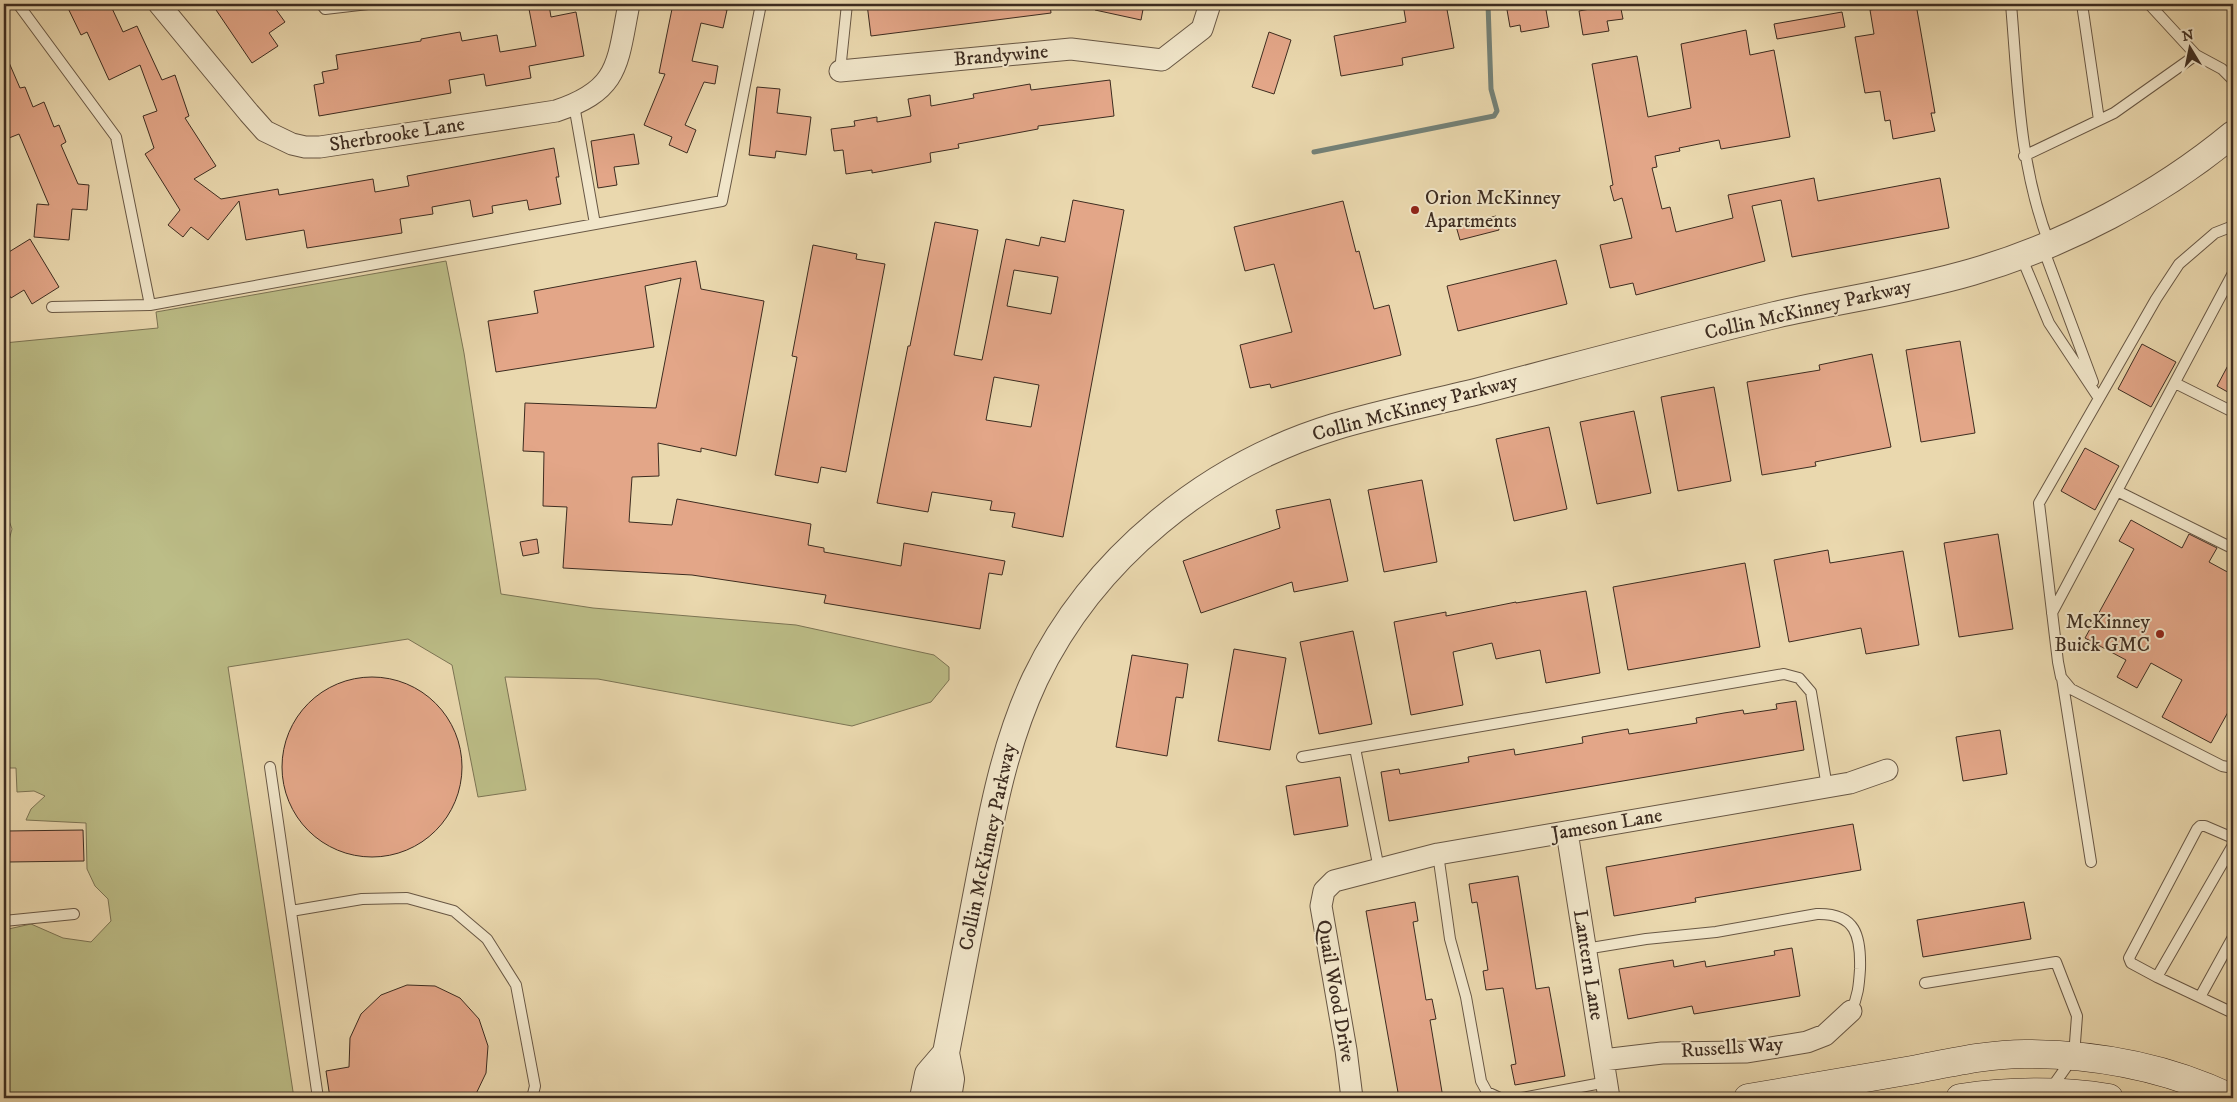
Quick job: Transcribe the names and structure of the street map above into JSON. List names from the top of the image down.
{
  "streets": {
    "street": [
      "Brandywine",
      "Sherbrooke Lane",
      "Collin McKinney Parkway",
      "Jameson Lane",
      "Lantern Lane",
      "Quail Wood Drive",
      "Russells Way"
    ]
  },
  "crossings": [
    ["Jameson Lane", "Lantern Lane"],
    ["Jameson Lane", "Quail Wood Drive"],
    ["Lantern Lane", "Russells Way"]
  ],
  "places": ["Orion McKinney Apartments", "McKinney Buick GMC"],
  "north": "top"
}
